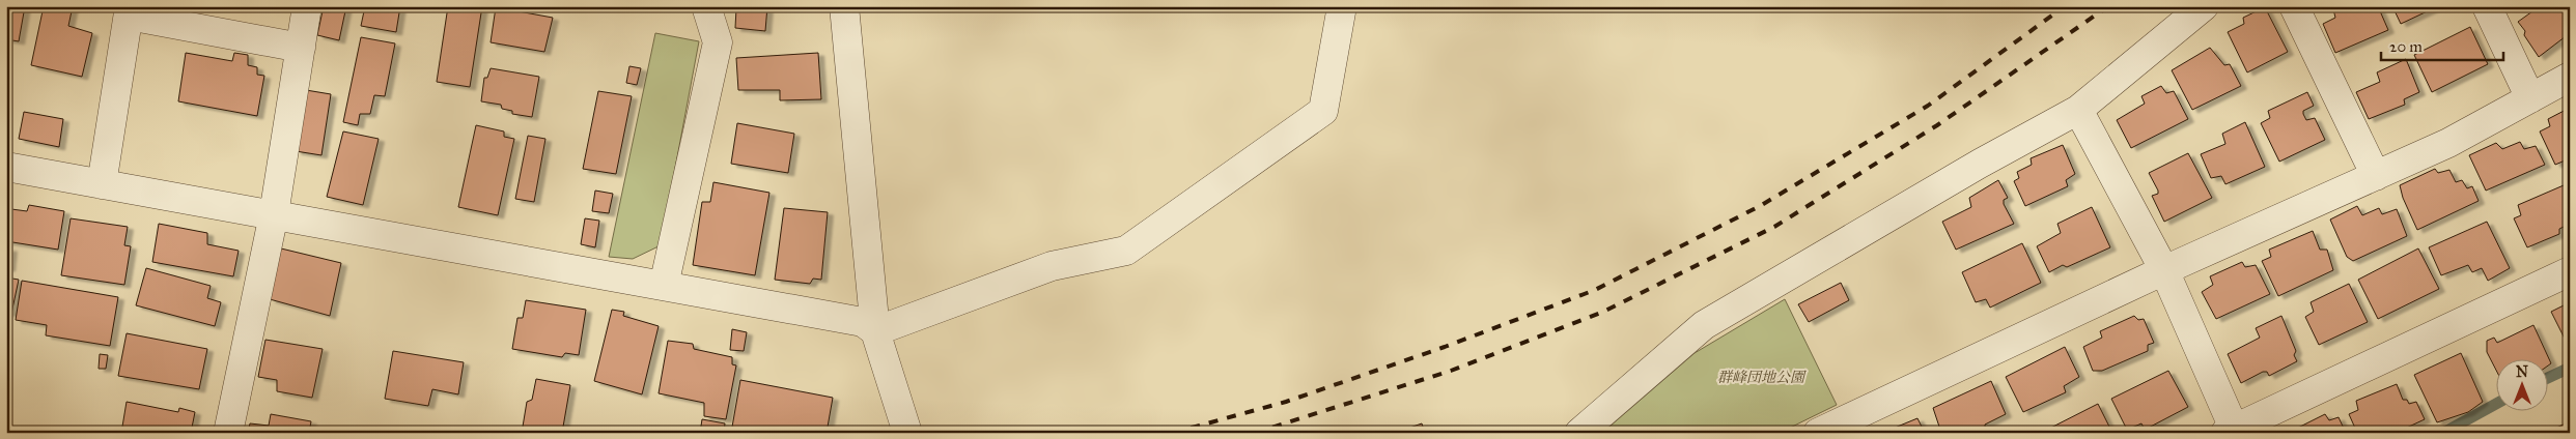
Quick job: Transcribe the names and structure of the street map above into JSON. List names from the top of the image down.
{
  "parks": ["群峰団地公園"],
  "scale_bar": "20 m",
  "north": "top"
}
